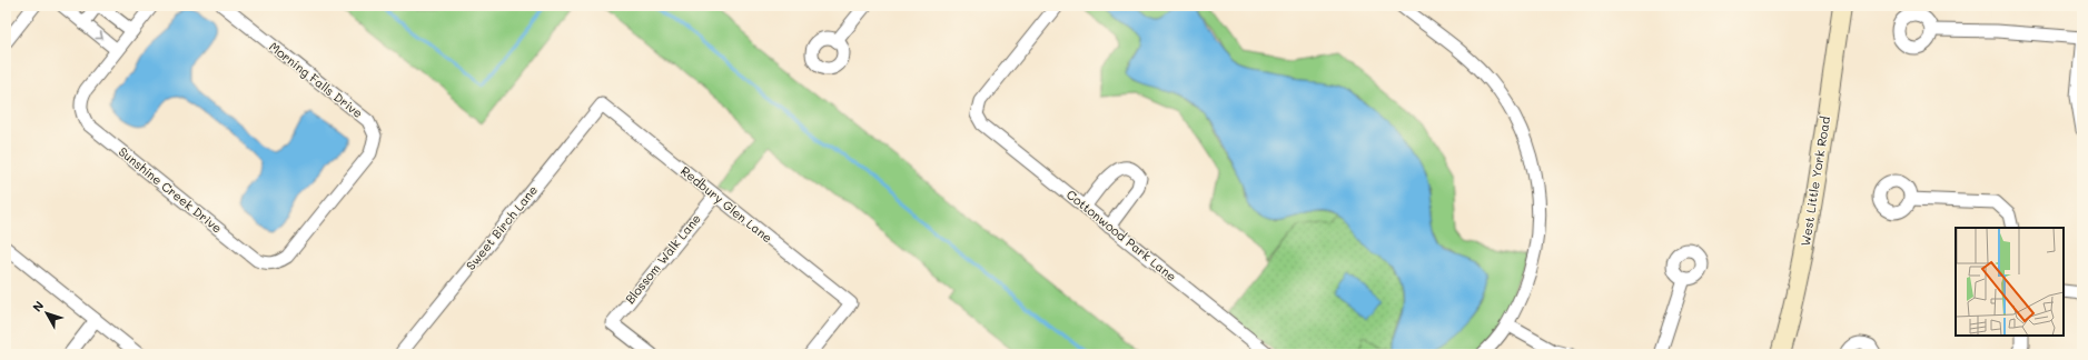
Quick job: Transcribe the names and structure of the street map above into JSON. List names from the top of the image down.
{
  "streets": {
    "main road": ["West Little York Road"],
    "street": [
      "Morning Falls Drive",
      "Sunshine Creek Drive",
      "Redbury Glen Lane",
      "Sweet Birch Lane",
      "Cottonwood Park Lane",
      "Blossom Walk Lane"
    ]
  },
  "crossings": [
    ["Morning Falls Drive", "Sunshine Creek Drive"],
    ["Redbury Glen Lane", "Sweet Birch Lane"],
    ["Redbury Glen Lane", "Blossom Walk Lane"]
  ],
  "north": "top left"
}
